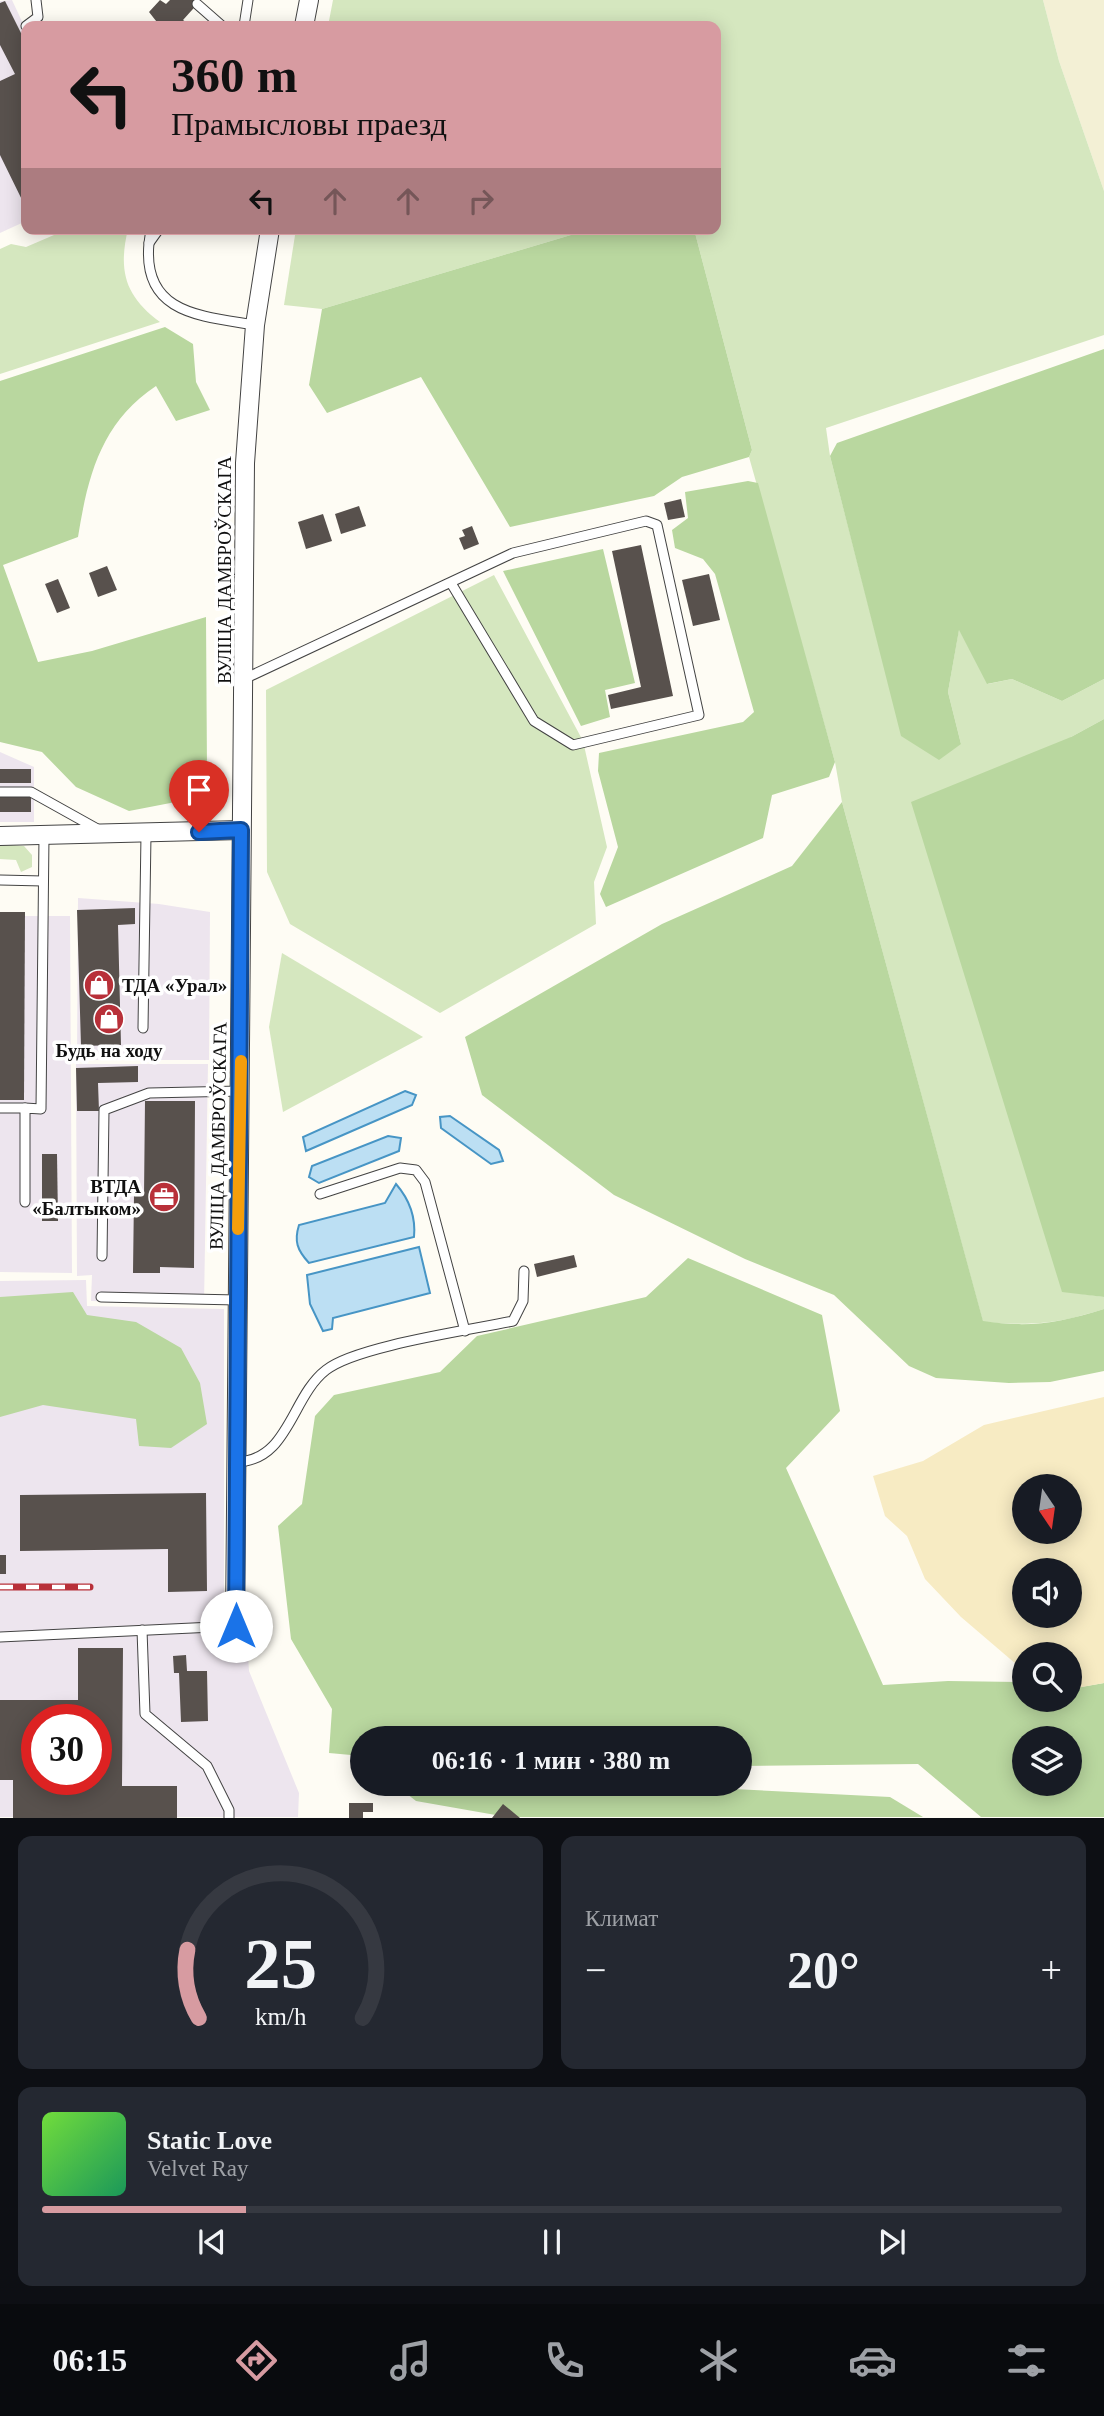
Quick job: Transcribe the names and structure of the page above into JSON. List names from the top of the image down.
{
  "streets": {
    "street": ["ВУЛІЦА ДАМБРОЎСКАГА"]
  },
  "places": {
    "shop": ["ТДА «Урал»", "Будь на ходу"],
    "office": ["ВТДА «Балтыком»"]
  },
  "north": "bottom",
  "page": {
    "turn": ["360 m", "Прамысловы праезд"],
    "limit": "30",
    "trip": "06:16 · 1 мин · 380 m",
    "tile": "Климат",
    "heat": ["−", "20°", "+"],
    "song": ["Static Love", "Velvet Ray"],
    "tabs": "06:15",
    "gauge": ["25", "km/h"]
  }
}
